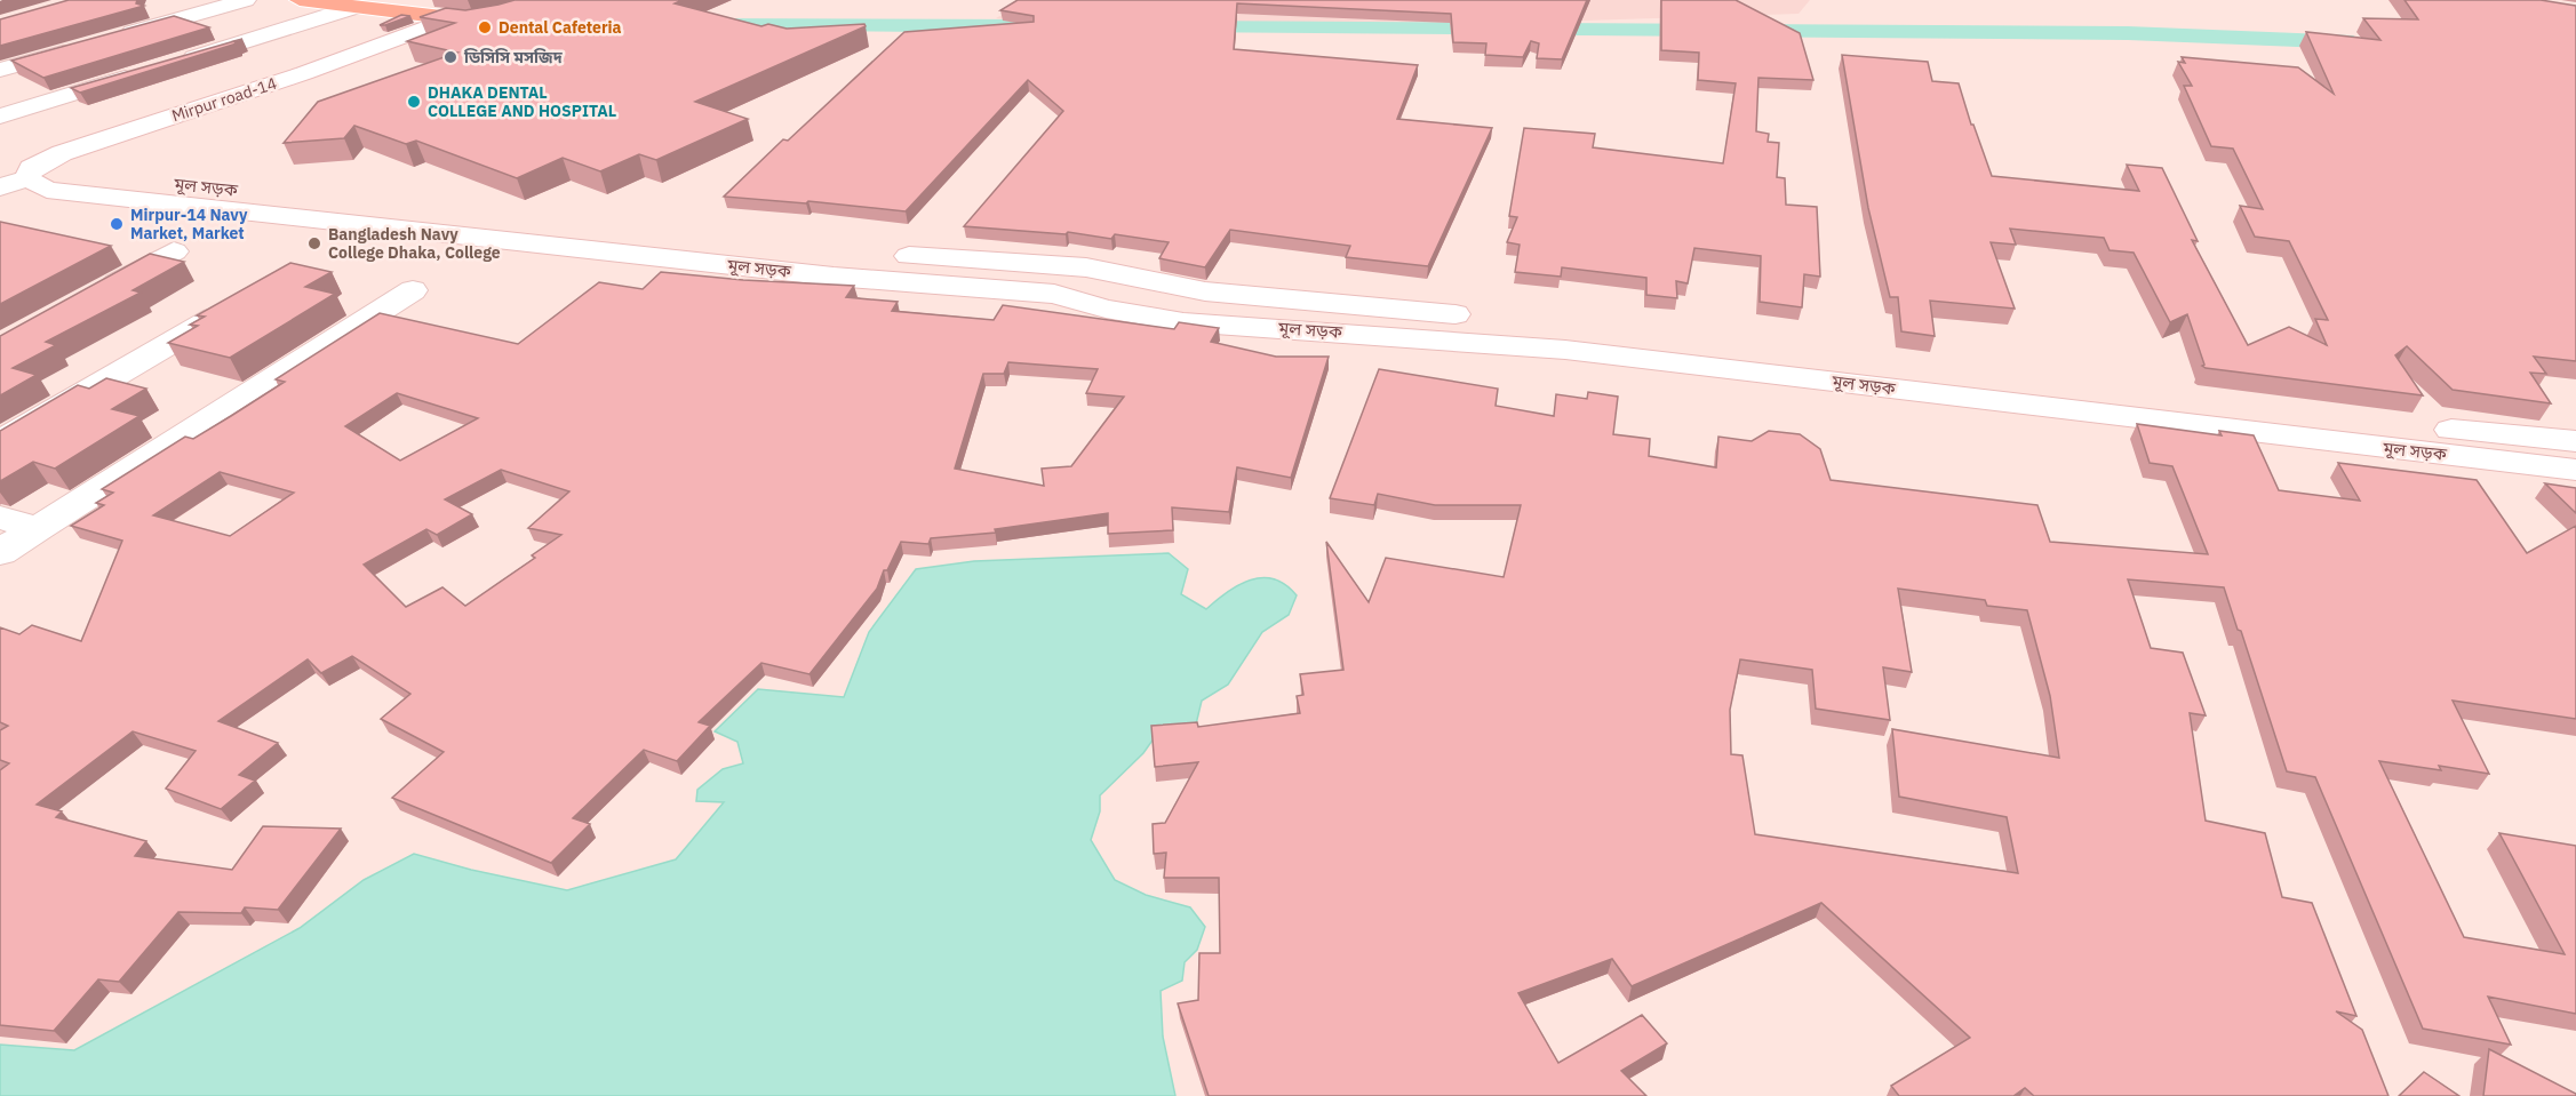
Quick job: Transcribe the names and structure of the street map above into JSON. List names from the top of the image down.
{
  "streets": {
    "main road": ["Mirpur road-14"],
    "street": ["মূল সড়ক"]
  },
  "crossings": [
    ["Mirpur road-14", "মূল সড়ক"]
  ],
  "places": [
    "Dental Cafeteria",
    "ডিসিসি মসজিদ",
    "DHAKA DENTAL COLLEGE AND HOSPITAL",
    "Mirpur-14 Navy Market, Market",
    "Bangladesh Navy College Dhaka, College"
  ]
}
